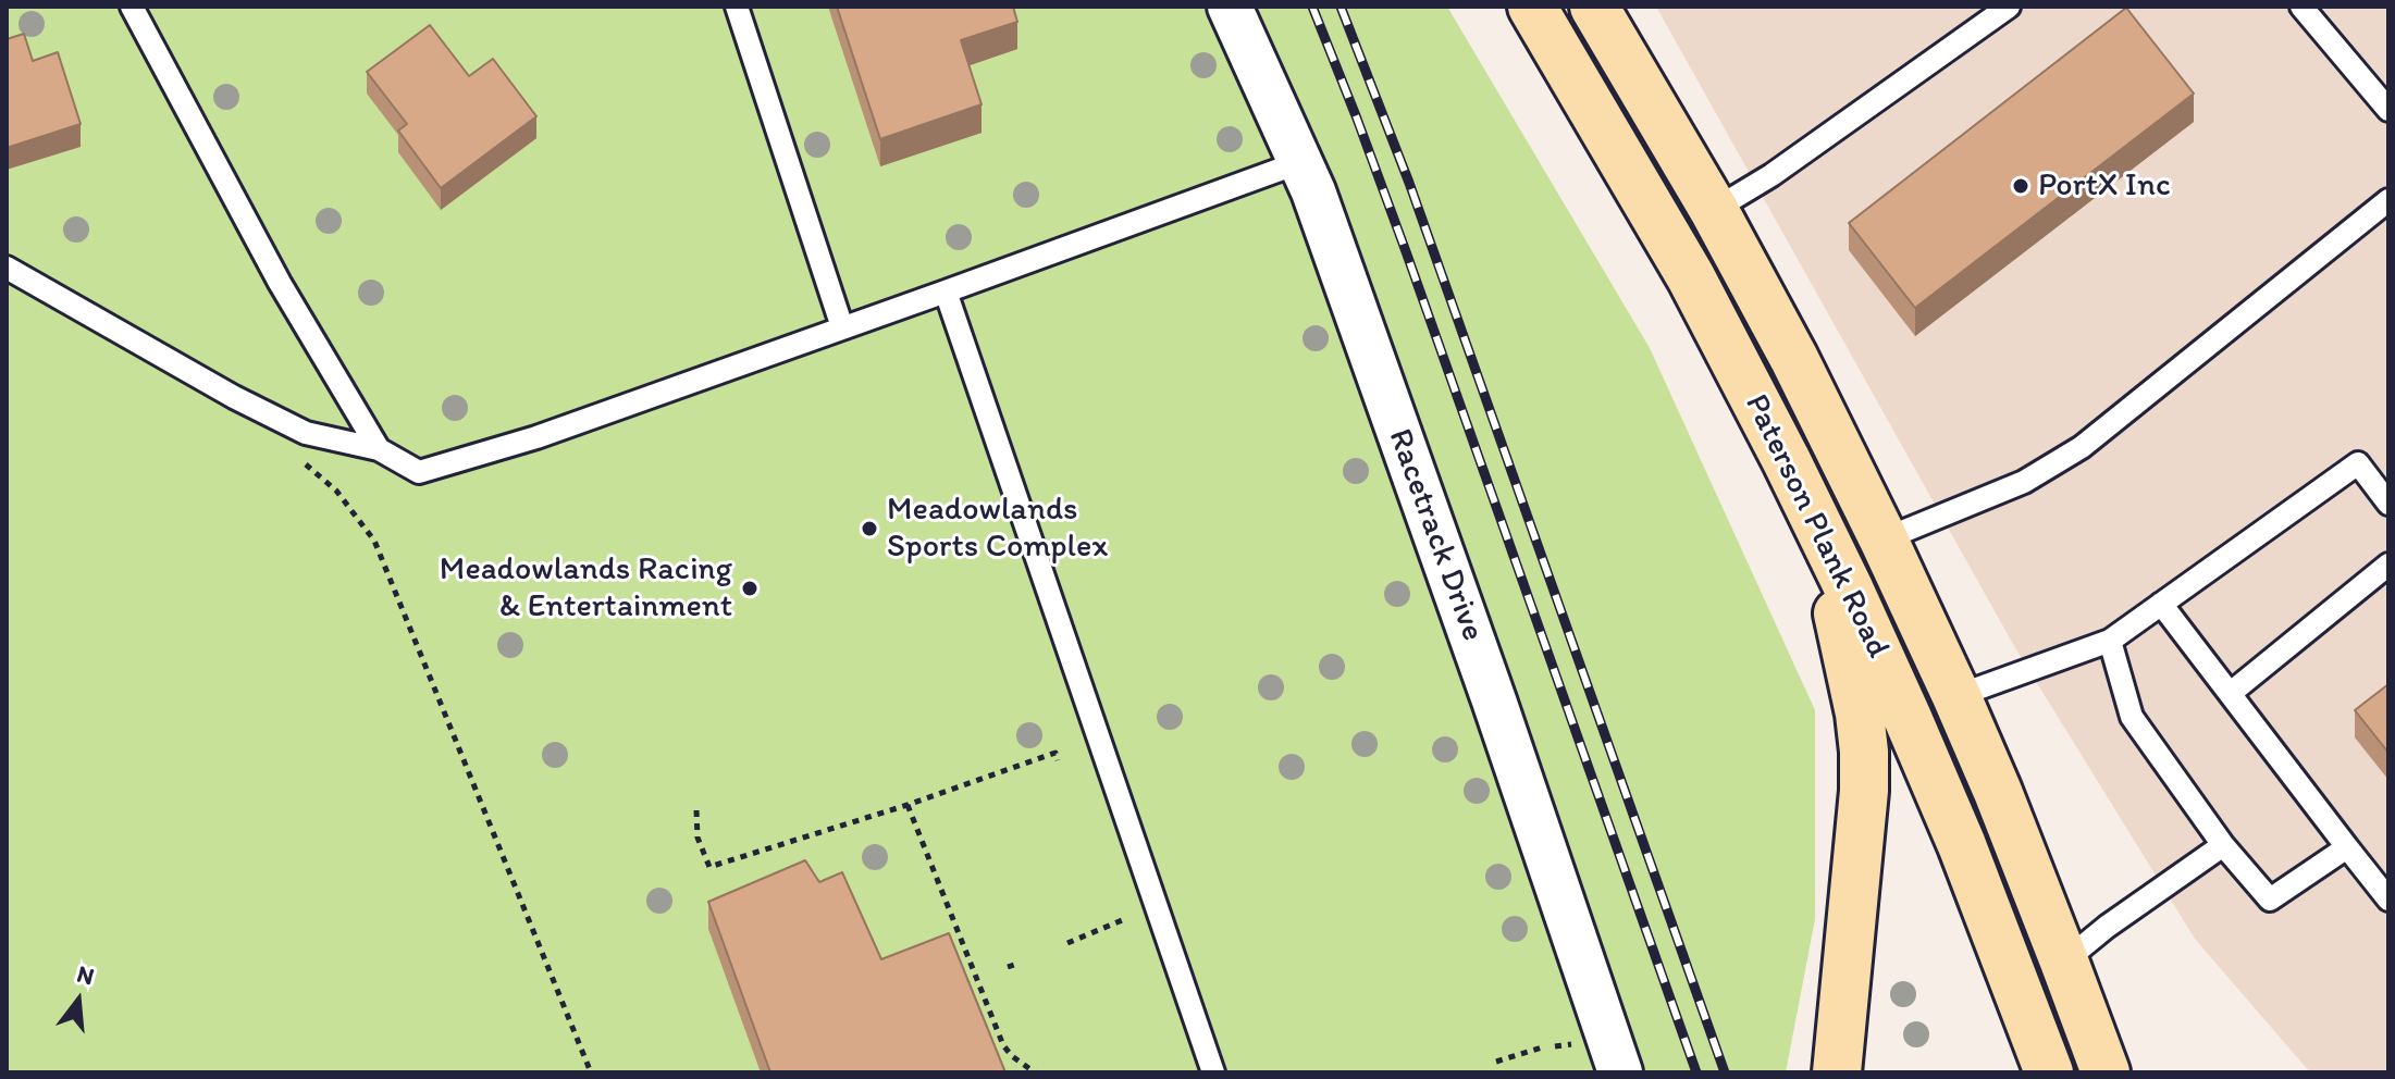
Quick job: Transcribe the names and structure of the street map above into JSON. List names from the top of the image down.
{
  "streets": {
    "main road": ["Paterson Plank Road"],
    "street": ["Racetrack Drive"]
  },
  "places": ["PortX Inc", "Meadowlands Sports Complex", "Meadowlands Racing & Entertainment"],
  "north": "top"
}
